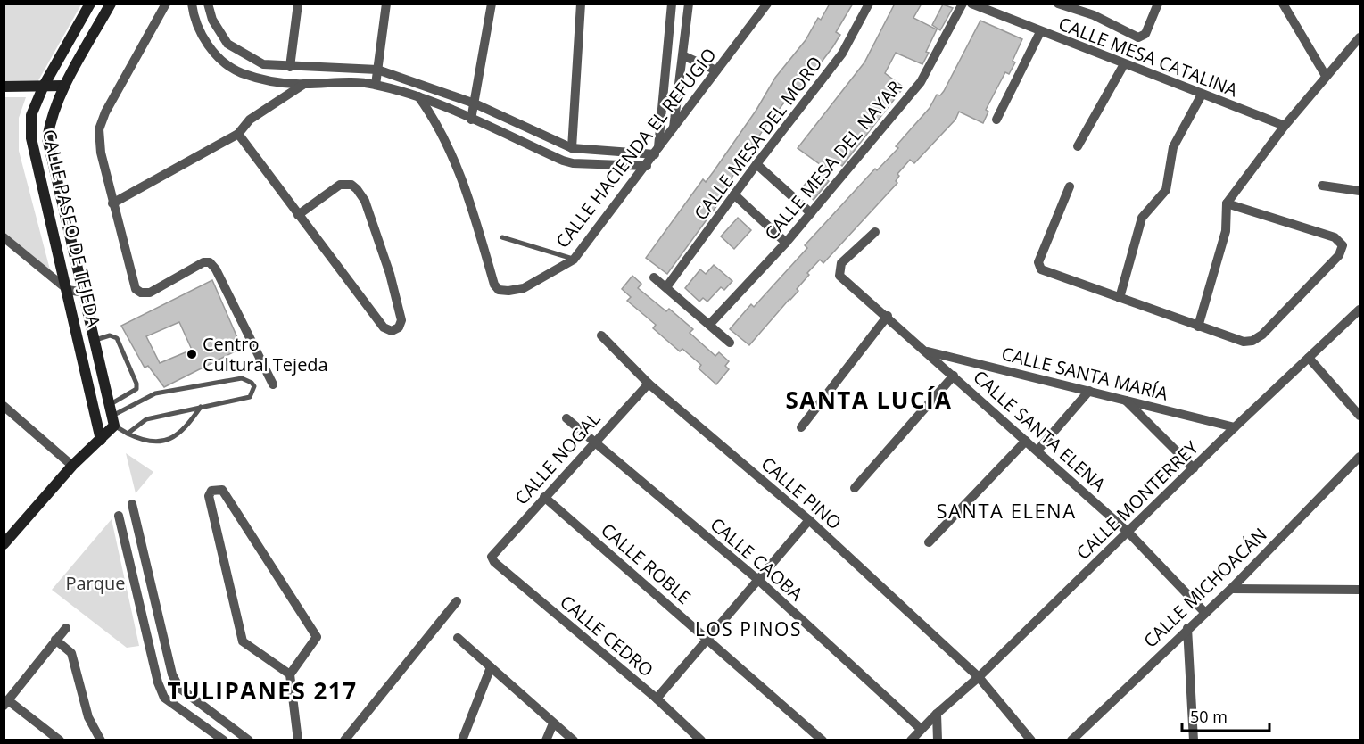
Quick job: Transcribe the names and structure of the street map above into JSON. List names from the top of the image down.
{
  "streets": {
    "street": [
      "CALLE MESA CATALINA",
      "CALLE MESA DEL MORO",
      "CALLE HACIENDA EL REFUGIO",
      "CALLE MESA DEL NAYAR",
      "CALLE PASEO DE TEJEDA",
      "CALLE SANTA MARÍA",
      "CALLE SANTA ELENA",
      "CALLE NOGAL",
      "CALLE PINO",
      "CALLE MONTERREY",
      "CALLE CAOBA",
      "CALLE ROBLE",
      "CALLE MICHOACÁN",
      "CALLE CEDRO"
    ]
  },
  "crossings": [
    ["CALLE SANTA MARÍA", "CALLE SANTA ELENA"],
    ["CALLE SANTA MARÍA", "CALLE MONTERREY"],
    ["CALLE SANTA ELENA", "CALLE MONTERREY"],
    ["CALLE SANTA ELENA", "CALLE MICHOACÁN"],
    ["CALLE NOGAL", "CALLE PINO"],
    ["CALLE NOGAL", "CALLE CAOBA"],
    ["CALLE NOGAL", "CALLE ROBLE"],
    ["CALLE NOGAL", "CALLE CEDRO"],
    ["CALLE PINO", "CALLE MONTERREY"],
    ["CALLE MONTERREY", "CALLE CAOBA"]
  ],
  "districts": [
    "SANTA LUCÍA",
    "SANTA ELENA",
    "LOS PINOS",
    "TULIPANES 217"
  ],
  "parks": ["Parque"],
  "places": ["Centro Cultural Tejeda"],
  "scale_bar": "50 m"
}
